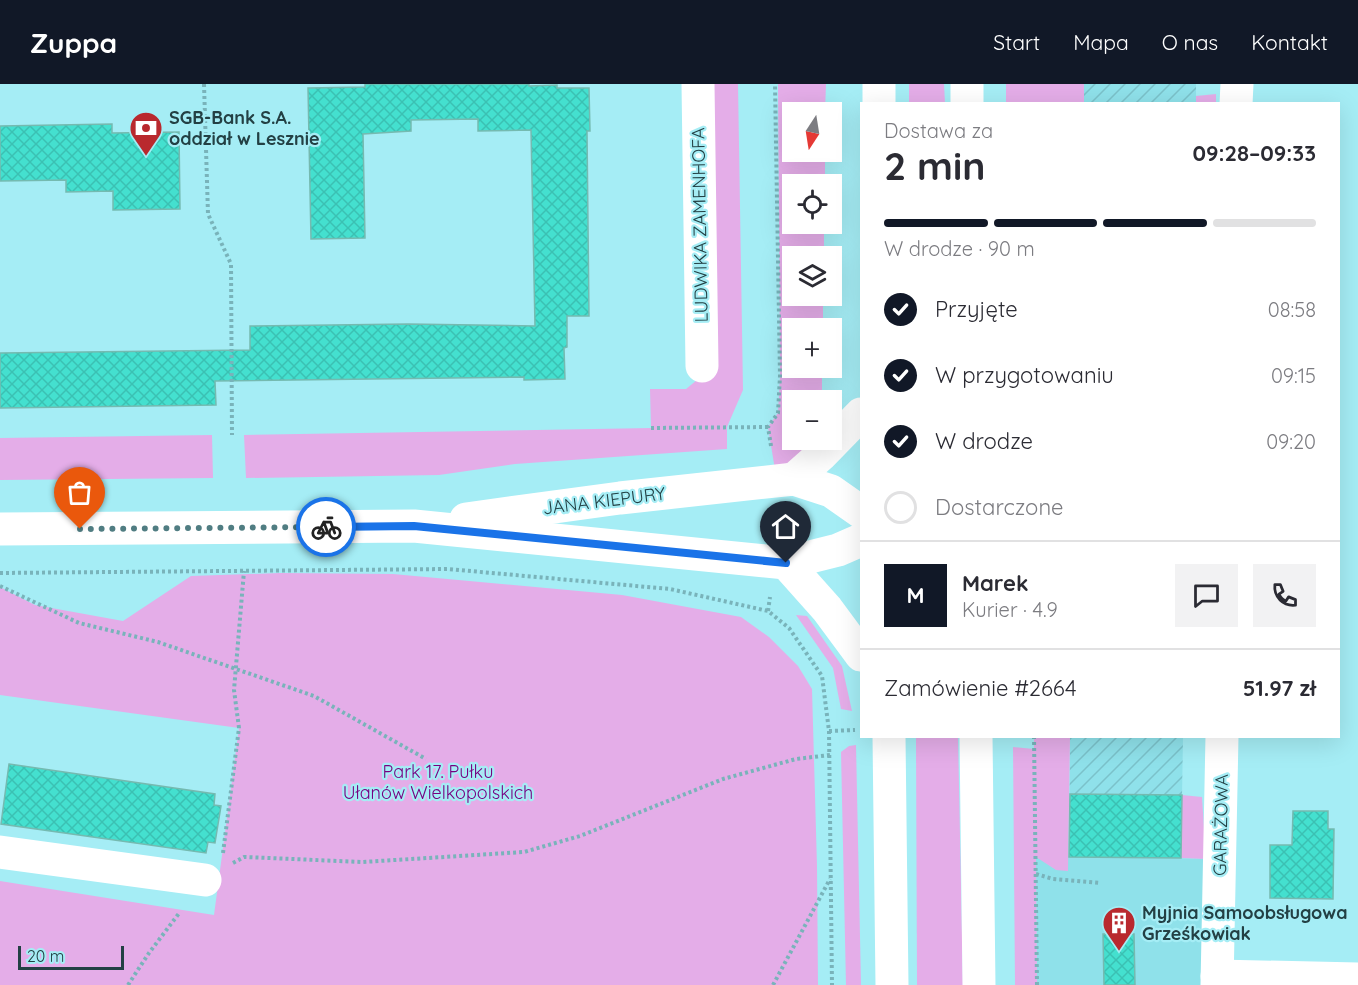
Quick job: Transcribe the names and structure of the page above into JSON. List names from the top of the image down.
{
  "streets": {
    "street": ["LUDWIKA ZAMENHOFA", "JANA KIEPURY", "GARAŻOWA"]
  },
  "parks": ["Park 17. Pułku Ułanów Wielkopolskich"],
  "places": {
    "bank": ["SGB-Bank S.A. oddział w Lesznie"],
    "building": ["Myjnia Samoobsługowa Grześkowiak"]
  },
  "scale_bar": "20 m",
  "north": "bottom",
  "page": {
    "header": "Zuppa",
    "nav": [
      "Start",
      "Mapa",
      "O nas",
      "Kontakt"
    ],
    "map_buttons": ["+", "−"],
    "heading": ["2 min", "Dostawa za", "09:28–09:33"],
    "panel": [
      "Marek",
      "Kurier · 4.9",
      "Zamówienie #2664",
      "51.97 zł"
    ],
    "bar": "W drodze · 90 m",
    "list": [
      ["Przyjęte", "08:58"],
      ["W przygotowaniu", "09:15"],
      ["W drodze", "09:20"],
      "Dostarczone"
    ],
    "round": "M",
    "scale": "20 m"
  }
}
